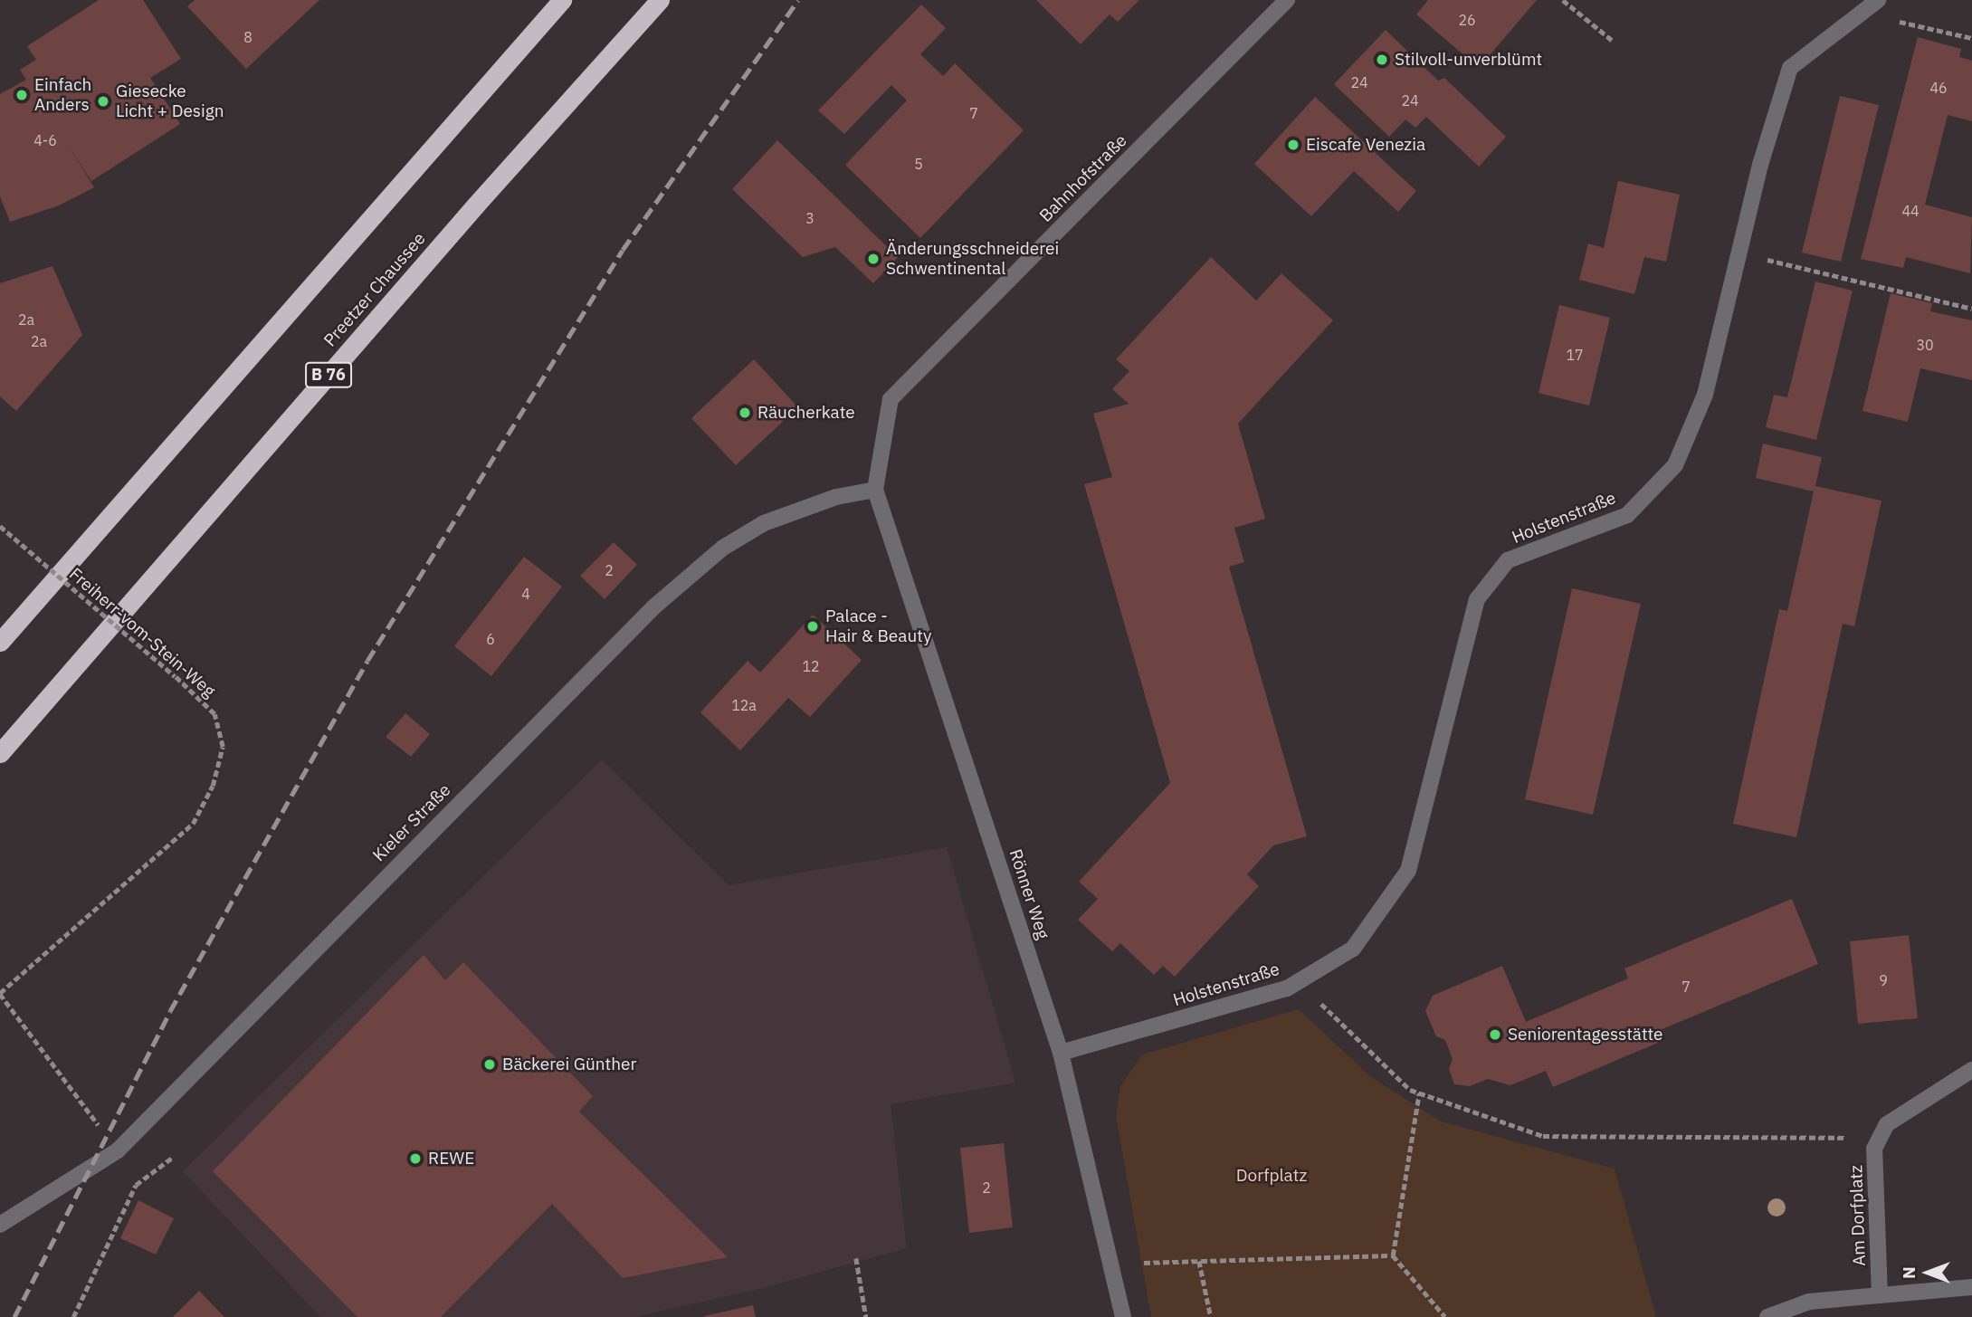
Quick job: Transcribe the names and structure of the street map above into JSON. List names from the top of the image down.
{
  "streets": {
    "highway": ["Preetzer Chaussee", "B 76"],
    "street": [
      "Bahnhofstraße",
      "Holstenstraße",
      "Kieler Straße",
      "Rönner Weg",
      "Am Dorfplatz"
    ],
    "path": ["Freiherr-vom-Stein-Weg"]
  },
  "crossings": [
    ["Bahnhofstraße", "Kieler Straße"],
    ["Bahnhofstraße", "Rönner Weg"],
    ["Holstenstraße", "Rönner Weg"],
    ["Kieler Straße", "Rönner Weg"]
  ],
  "parks": ["Dorfplatz"],
  "places": [
    "Stilvoll-unverblümt",
    "Einfach Anders",
    "Giesecke Licht + Design",
    "Eiscafe Venezia",
    "Änderungsschneiderei Schwentinental",
    "Räucherkate",
    "Palace - Hair & Beauty",
    "Seniorentagesstätte",
    "Bäckerei Günther",
    "REWE"
  ],
  "house_numbers": [
    "26",
    "8",
    "24",
    "46",
    "24",
    "7",
    "4-6",
    "5",
    "44",
    "3",
    "2a",
    "2a",
    "30",
    "17",
    "2",
    "4",
    "6",
    "12",
    "12a",
    "9",
    "7",
    "2"
  ],
  "north": "left"
}
